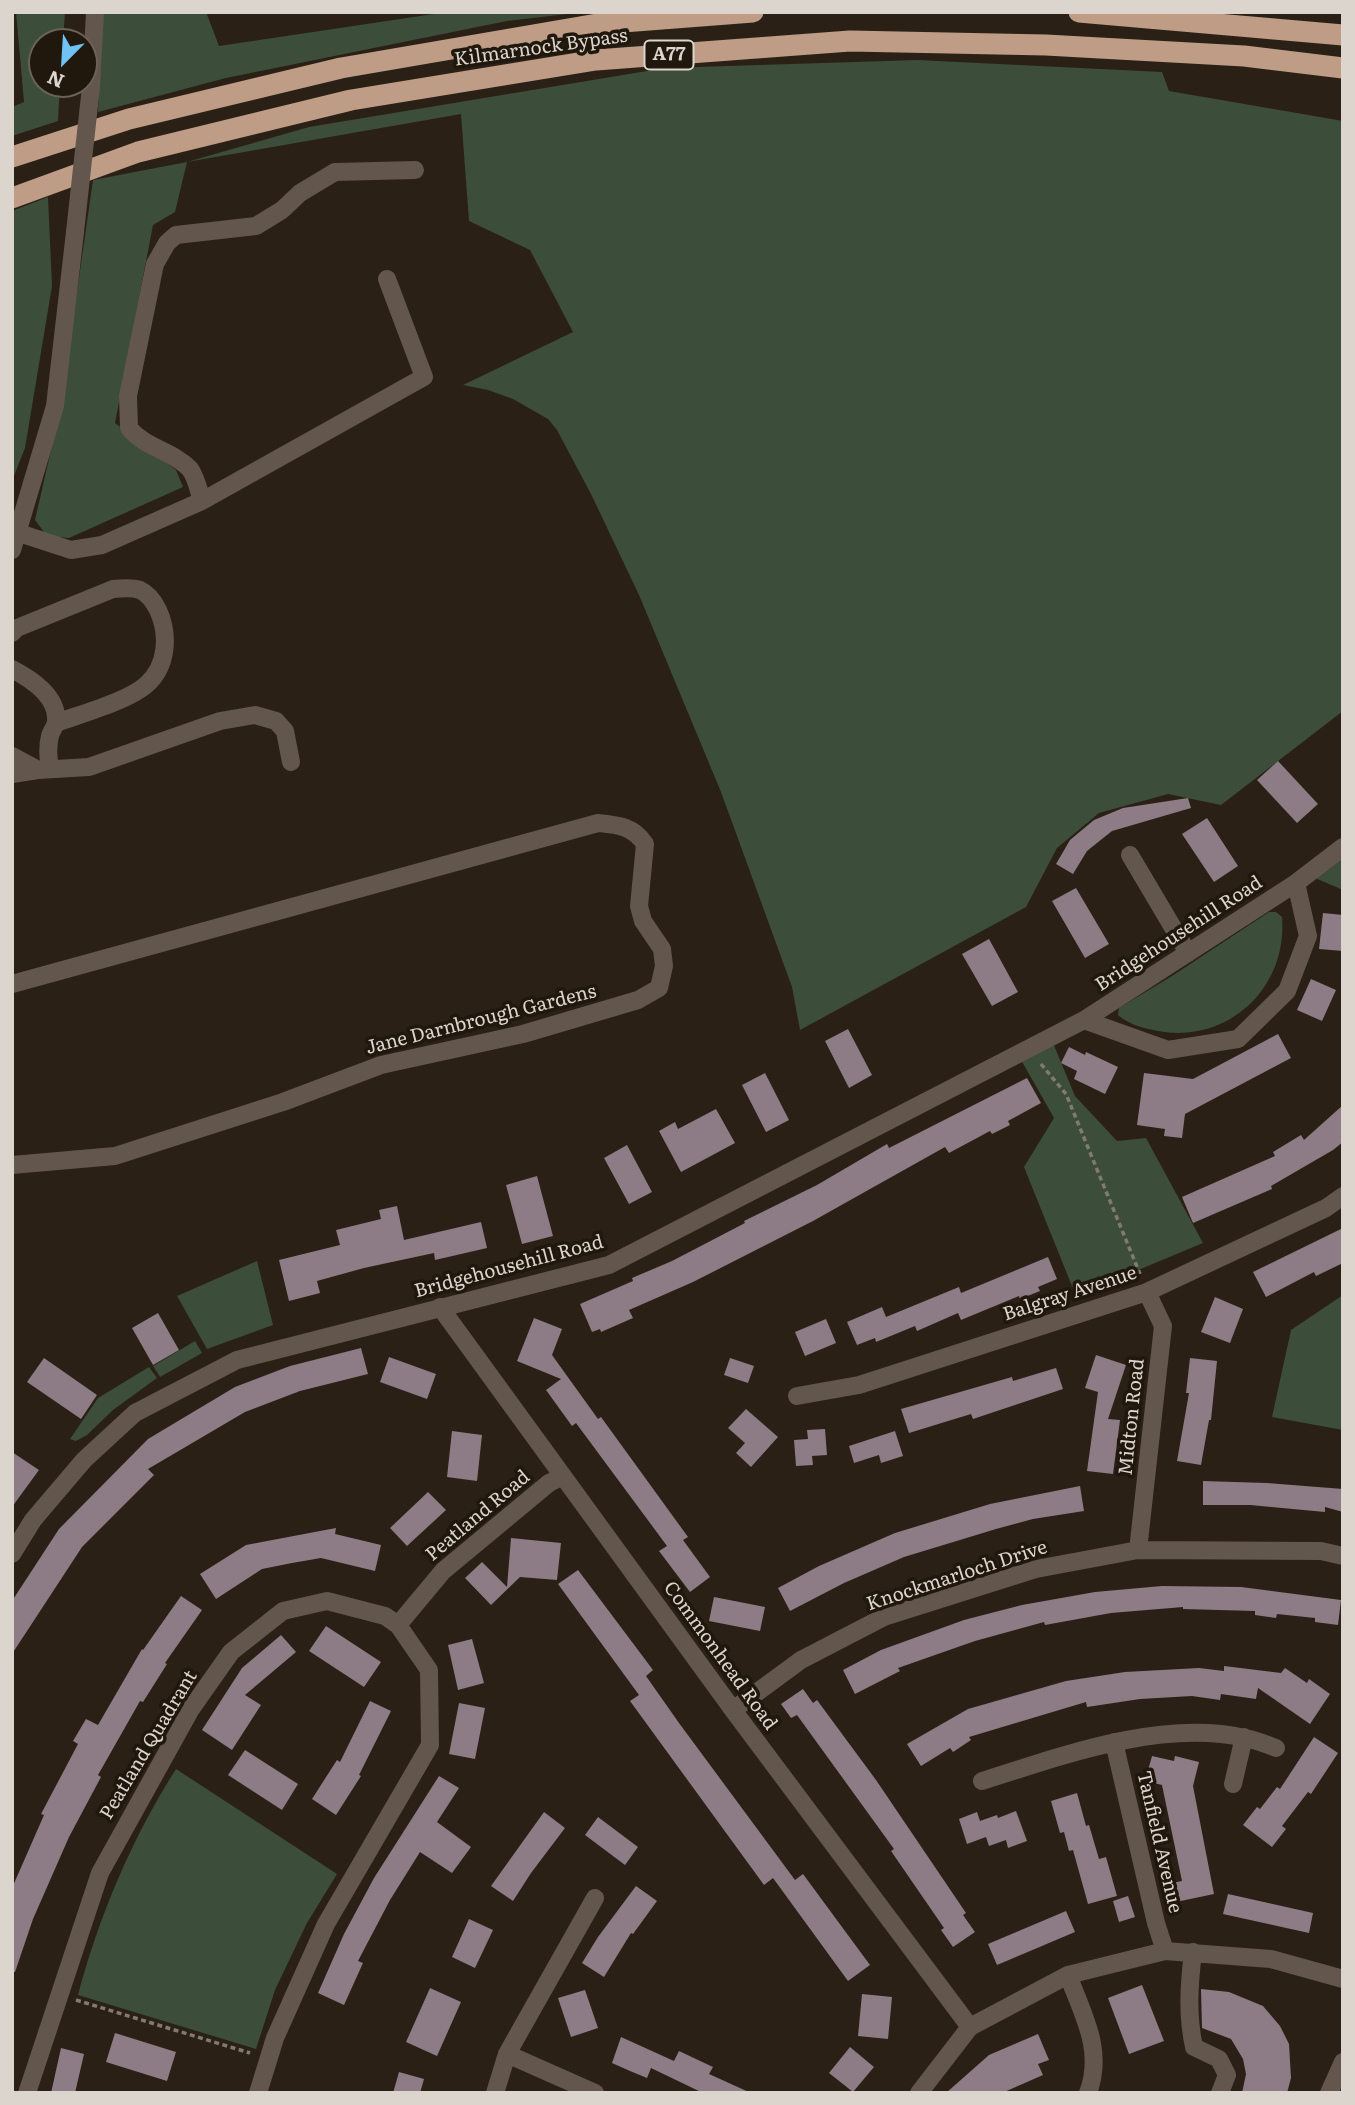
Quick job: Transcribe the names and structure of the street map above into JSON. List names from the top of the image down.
{
  "streets": {
    "highway": ["Kilmarnock Bypass", "A77"],
    "street": [
      "Bridgehousehill Road",
      "Jane Darnbrough Gardens",
      "Balgray Avenue",
      "Midton Road",
      "Peatland Road",
      "Knockmarloch Drive",
      "Commonhead Road",
      "Peatland Quadrant",
      "Tanfield Avenue"
    ]
  },
  "crossings": [
    ["Bridgehousehill Road", "Commonhead Road"],
    ["Balgray Avenue", "Midton Road"],
    ["Midton Road", "Knockmarloch Drive"],
    ["Peatland Road", "Commonhead Road"],
    ["Peatland Road", "Peatland Quadrant"],
    ["Knockmarloch Drive", "Commonhead Road"]
  ],
  "north": "bottom left"
}
